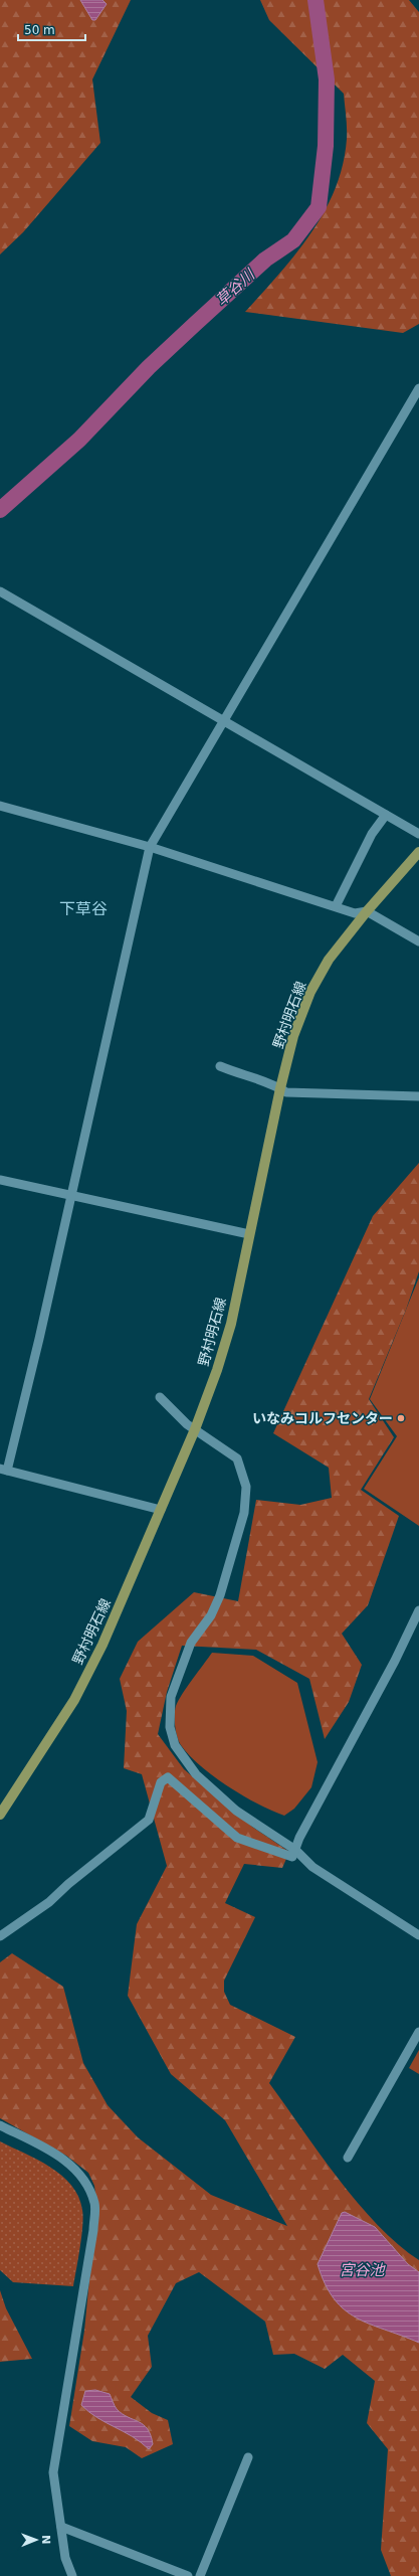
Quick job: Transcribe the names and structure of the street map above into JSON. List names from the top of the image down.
{
  "streets": {
    "main road": ["野村明石線"]
  },
  "districts": ["下草谷"],
  "water": ["草谷川", "宮谷池"],
  "places": ["いなみコルフセンター"],
  "scale_bar": "50 m",
  "north": "right"
}
